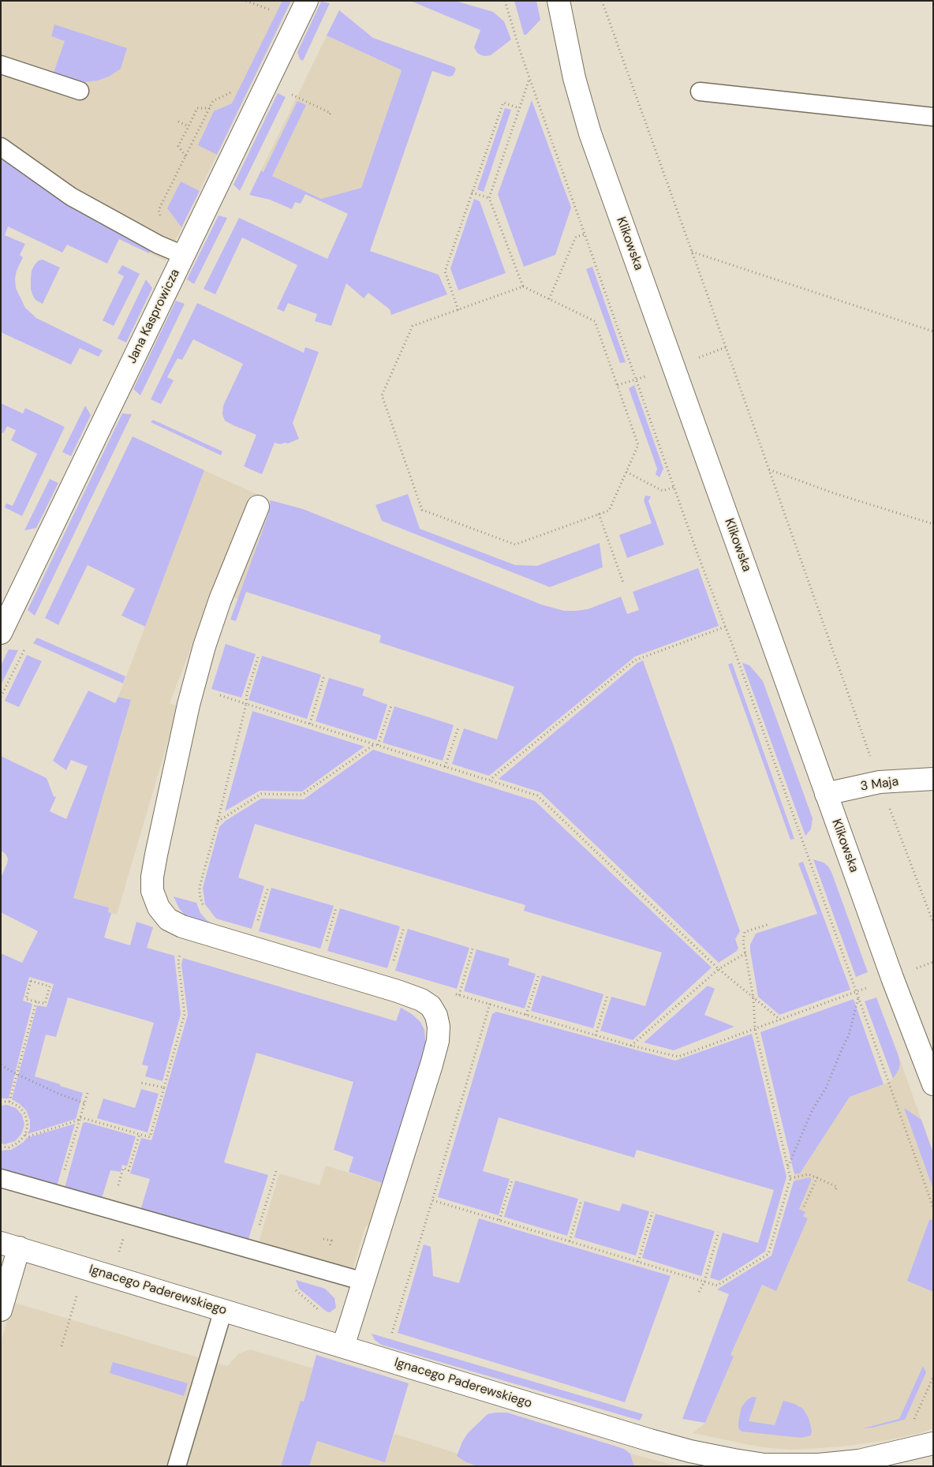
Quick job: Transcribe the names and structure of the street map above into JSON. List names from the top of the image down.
{
  "streets": {
    "street": [
      "Klikowska",
      "Jana Kasprowicza",
      "3 Maja",
      "Ignacego Paderewskiego"
    ]
  },
  "crossings": [
    ["Klikowska", "3 Maja"]
  ]
}
